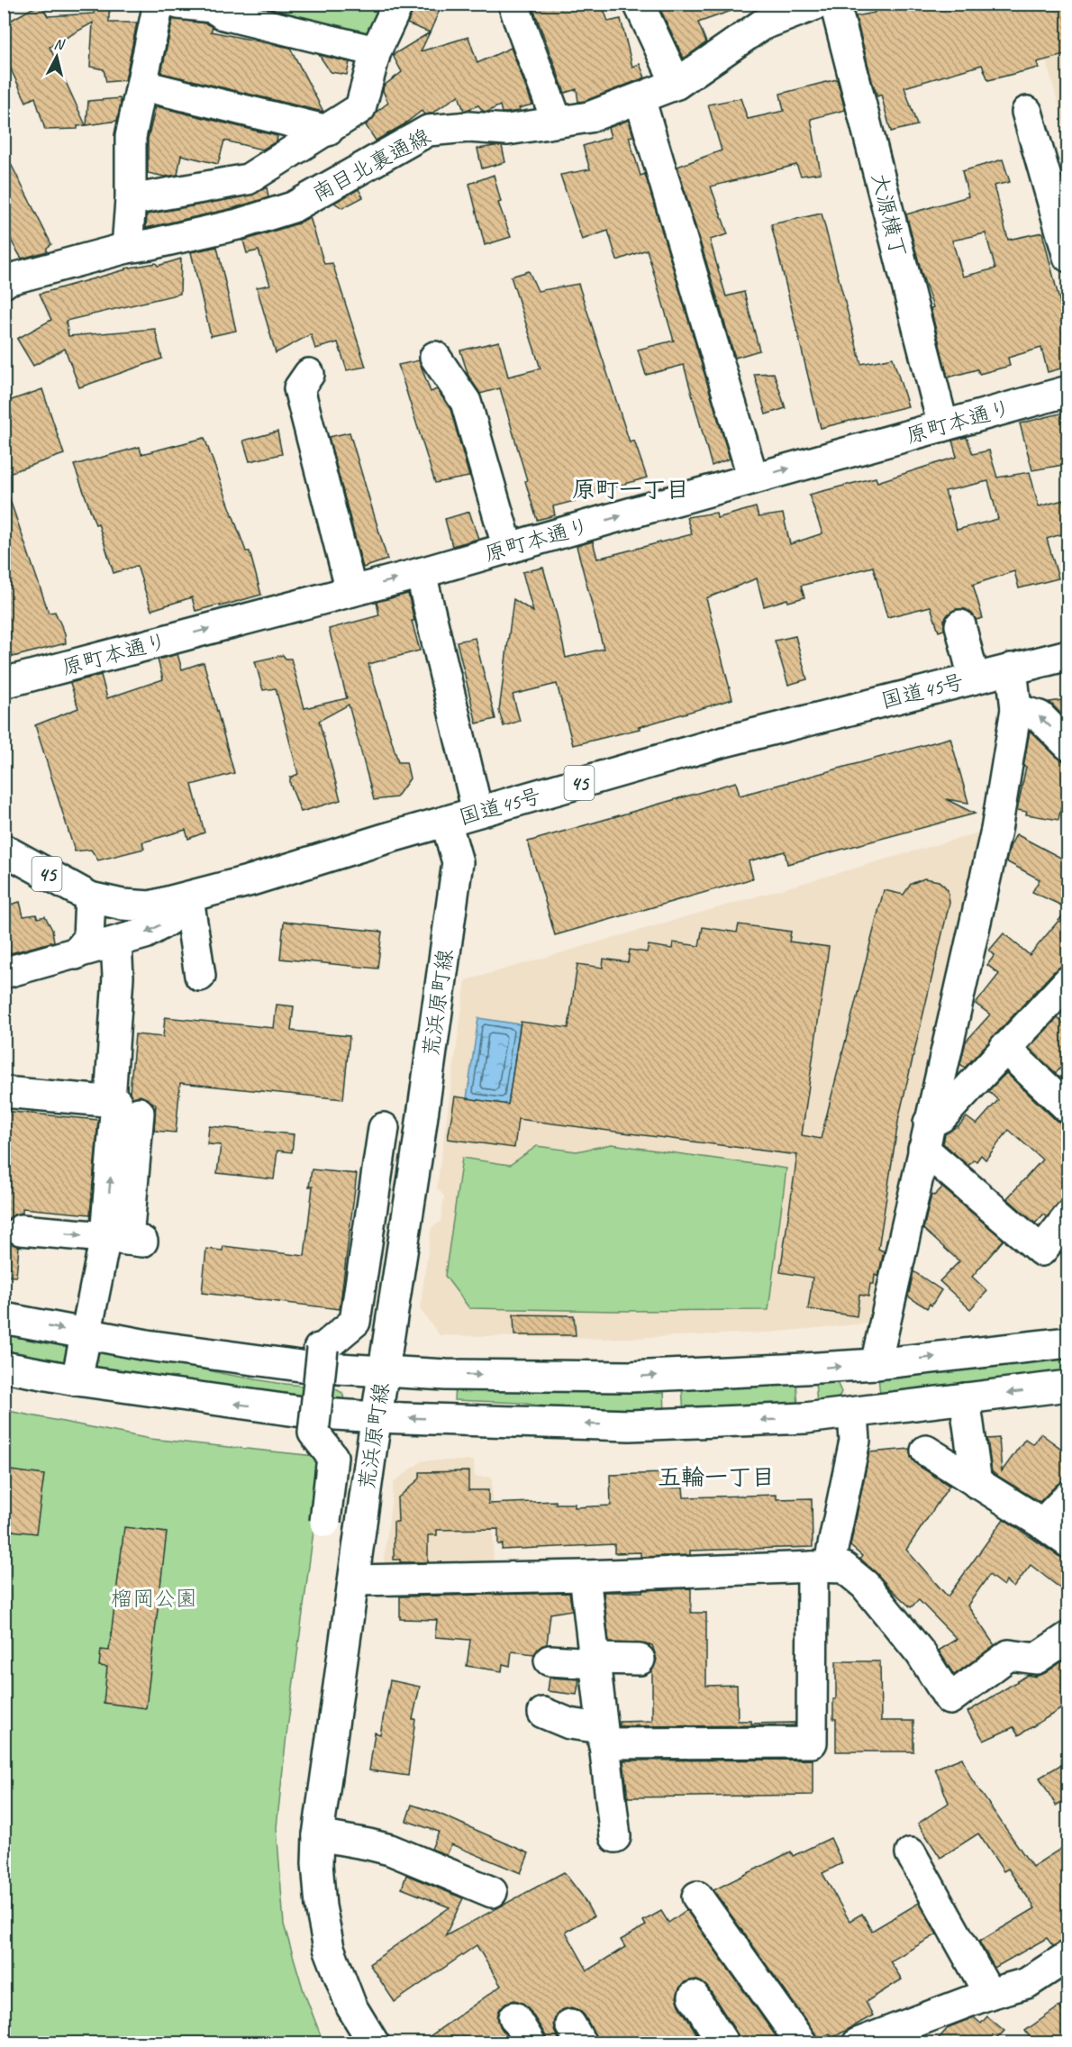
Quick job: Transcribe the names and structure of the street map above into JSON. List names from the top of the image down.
{
  "streets": {
    "main road": [
      "南目北裏通線",
      "大源横丁",
      "原町本通り",
      "国道45号",
      "45",
      "荒浜原町線"
    ]
  },
  "crossings": [
    ["大源横丁", "原町本通り"],
    ["国道45号", "荒浜原町線"]
  ],
  "one_way": ["原町本通り"],
  "districts": ["原町一丁目", "五輪一丁目"],
  "parks": ["榴岡公園"],
  "north": "top"
}
